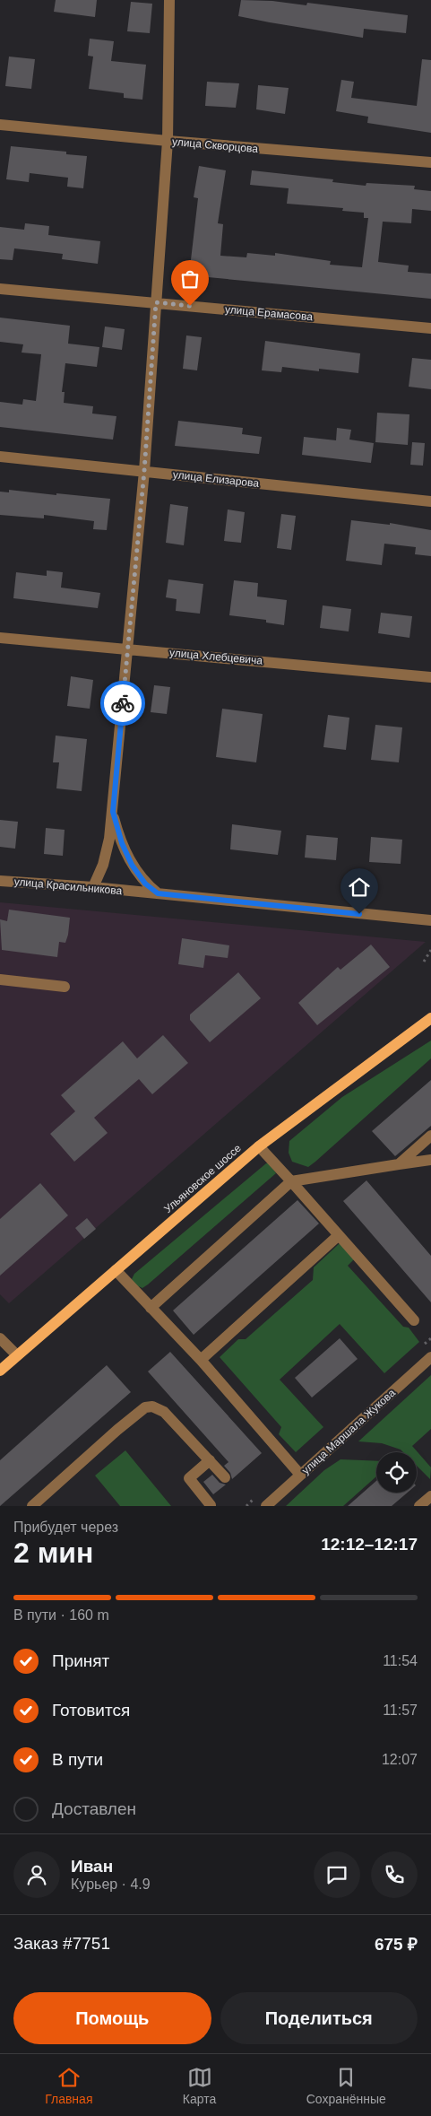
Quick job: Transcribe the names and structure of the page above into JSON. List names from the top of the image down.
{
  "streets": {
    "main road": ["Ульяновское шоссе"],
    "street": [
      "улица Скворцова",
      "улица Ерамасова",
      "улица Елизарова",
      "улица Хлебцевича",
      "улица Красильникова",
      "улица Маршала Жукова"
    ]
  },
  "page": {
    "heading": ["2 мин", "Прибудет через", "12:12–12:17"],
    "panel": [
      "Иван",
      "Курьер · 4.9",
      "Заказ #7751",
      "675 ₽"
    ],
    "bar": "В пути · 160 m",
    "list": [
      ["Принят", "11:54"],
      ["Готовится", "11:57"],
      ["В пути", "12:07"],
      "Доставлен"
    ],
    "buttons": ["Помощь", "Поделиться"],
    "tabs": ["Главная", "Карта", "Сохранённые"]
  }
}
